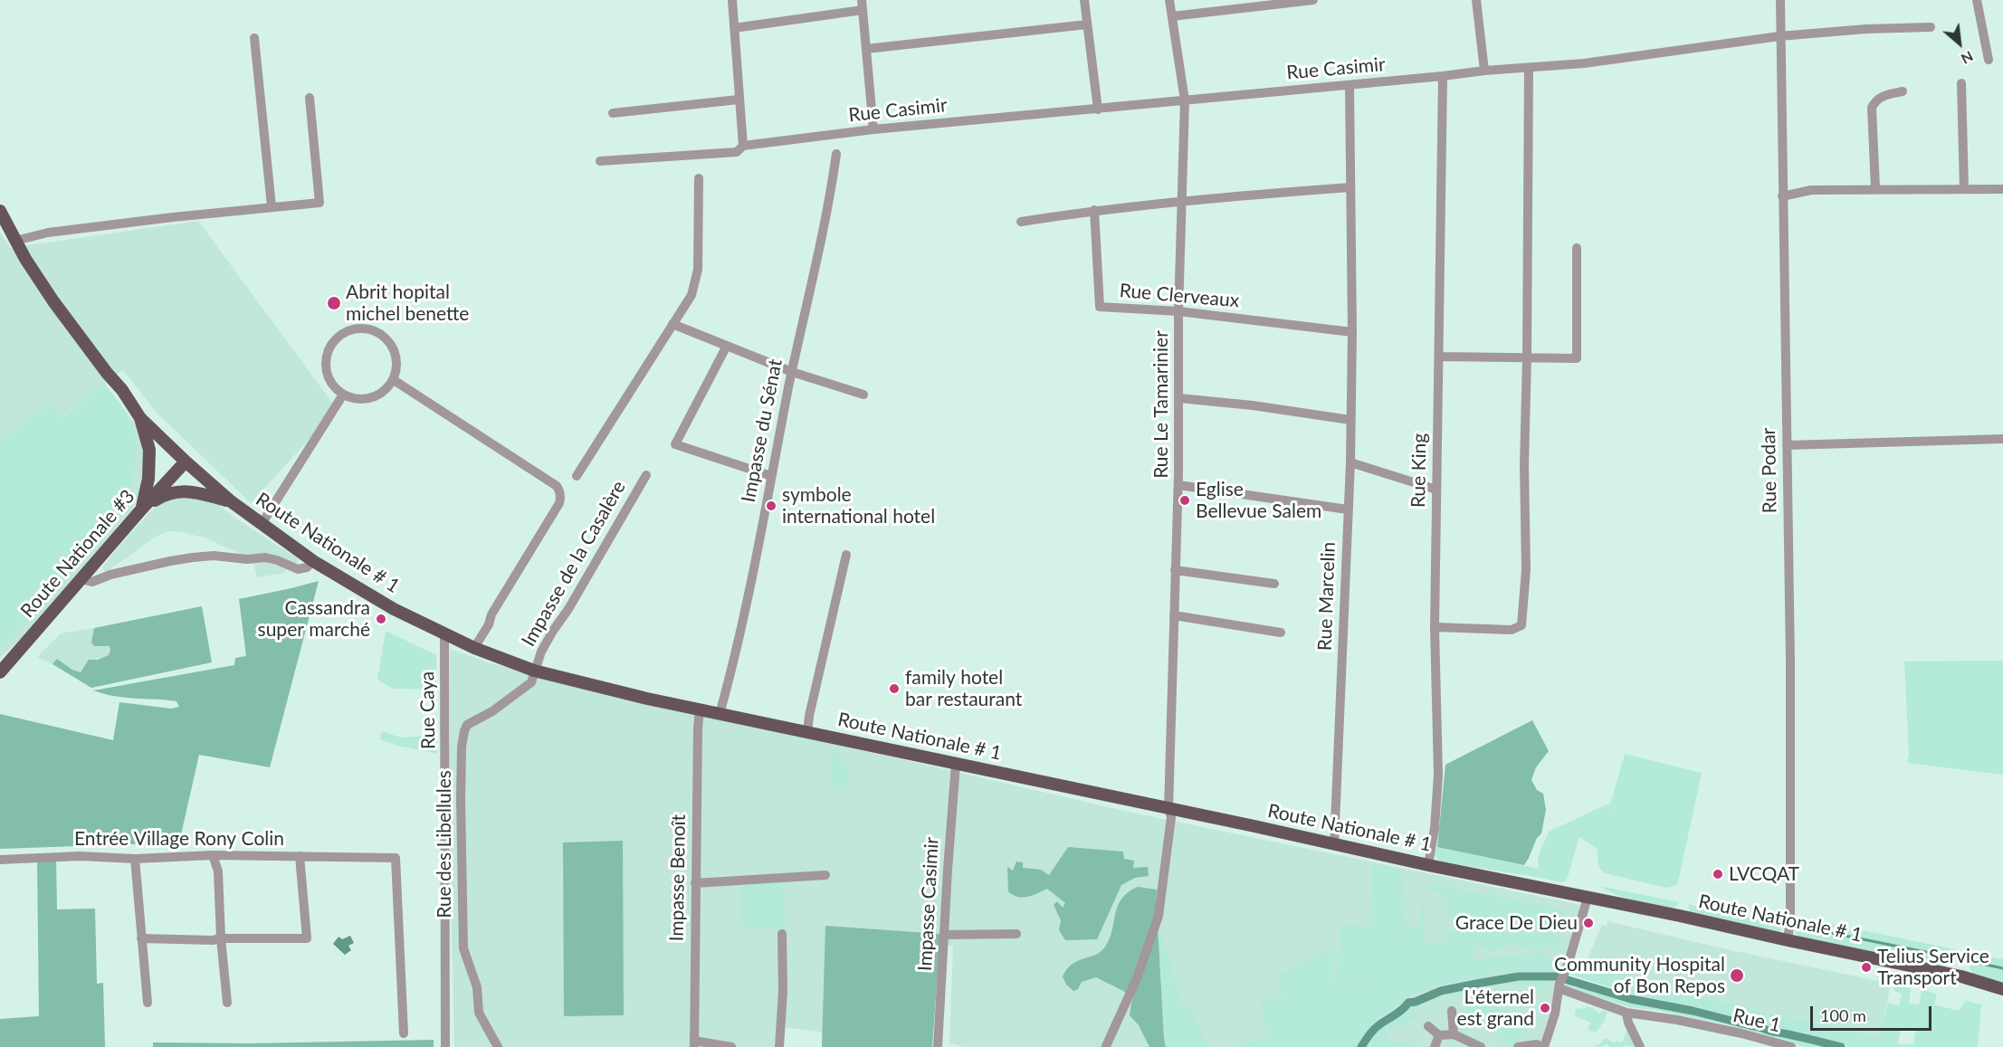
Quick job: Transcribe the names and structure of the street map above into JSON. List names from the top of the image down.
{
  "streets": {
    "main road": ["Route Nationale # 1", "Route Nationale #3"],
    "street": [
      "Rue Casimir",
      "Rue Clerveaux",
      "Rue Le Tamarinier",
      "Impasse du Sénat",
      "Rue King",
      "Rue Podar",
      "Impasse de la Casalère",
      "Rue Marcelin",
      "Rue Caya",
      "Entrée Village Rony Colin",
      "Rue des Libellules",
      "Impasse Benoît",
      "Impasse Casimir",
      "Rue 1"
    ]
  },
  "crossings": [
    ["Rue Casimir", "Rue Le Tamarinier"],
    ["Rue Casimir", "Rue King"],
    ["Rue Casimir", "Rue Podar"],
    ["Rue Casimir", "Rue Marcelin"],
    ["Rue Clerveaux", "Rue Le Tamarinier"],
    ["Rue Clerveaux", "Rue Marcelin"],
    ["Rue Le Tamarinier", "Route Nationale # 1"],
    ["Impasse du Sénat", "Route Nationale # 1"],
    ["Rue King", "Route Nationale # 1"],
    ["Rue Podar", "Route Nationale # 1"],
    ["Route Nationale # 1", "Route Nationale #3"],
    ["Route Nationale # 1", "Impasse de la Casalère"],
    ["Route Nationale # 1", "Rue Marcelin"],
    ["Route Nationale # 1", "Rue Caya"],
    ["Route Nationale # 1", "Rue des Libellules"],
    ["Route Nationale # 1", "Impasse Benoît"],
    ["Route Nationale # 1", "Impasse Casimir"],
    ["Impasse de la Casalère", "Rue des Libellules"]
  ],
  "places": [
    "Abrit hopital michel benette",
    "Eglise Bellevue Salem",
    "symbole international hotel",
    "Cassandra super marché",
    "family hotel bar restaurant",
    "LVCQAT",
    "Grace De Dieu",
    "Telius Service Transport",
    "Community Hospital of Bon Repos",
    "L'éternel est grand"
  ],
  "scale_bar": "100 m",
  "north": "bottom right"
}
